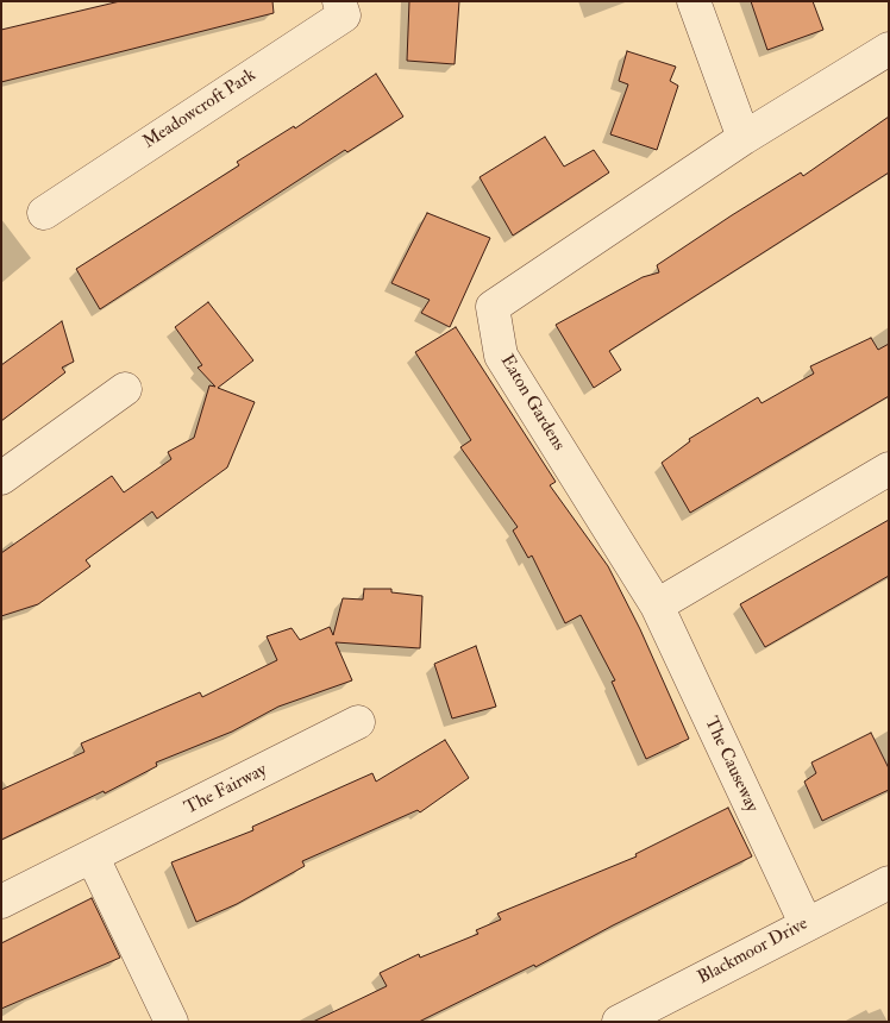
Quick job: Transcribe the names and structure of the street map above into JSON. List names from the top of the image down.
{
  "streets": {
    "street": [
      "Meadowcroft Park",
      "Eaton Gardens",
      "The Causeway",
      "The Fairway",
      "Blackmoor Drive"
    ]
  },
  "crossings": [
    ["Eaton Gardens", "The Causeway"],
    ["The Causeway", "Blackmoor Drive"]
  ]
}
